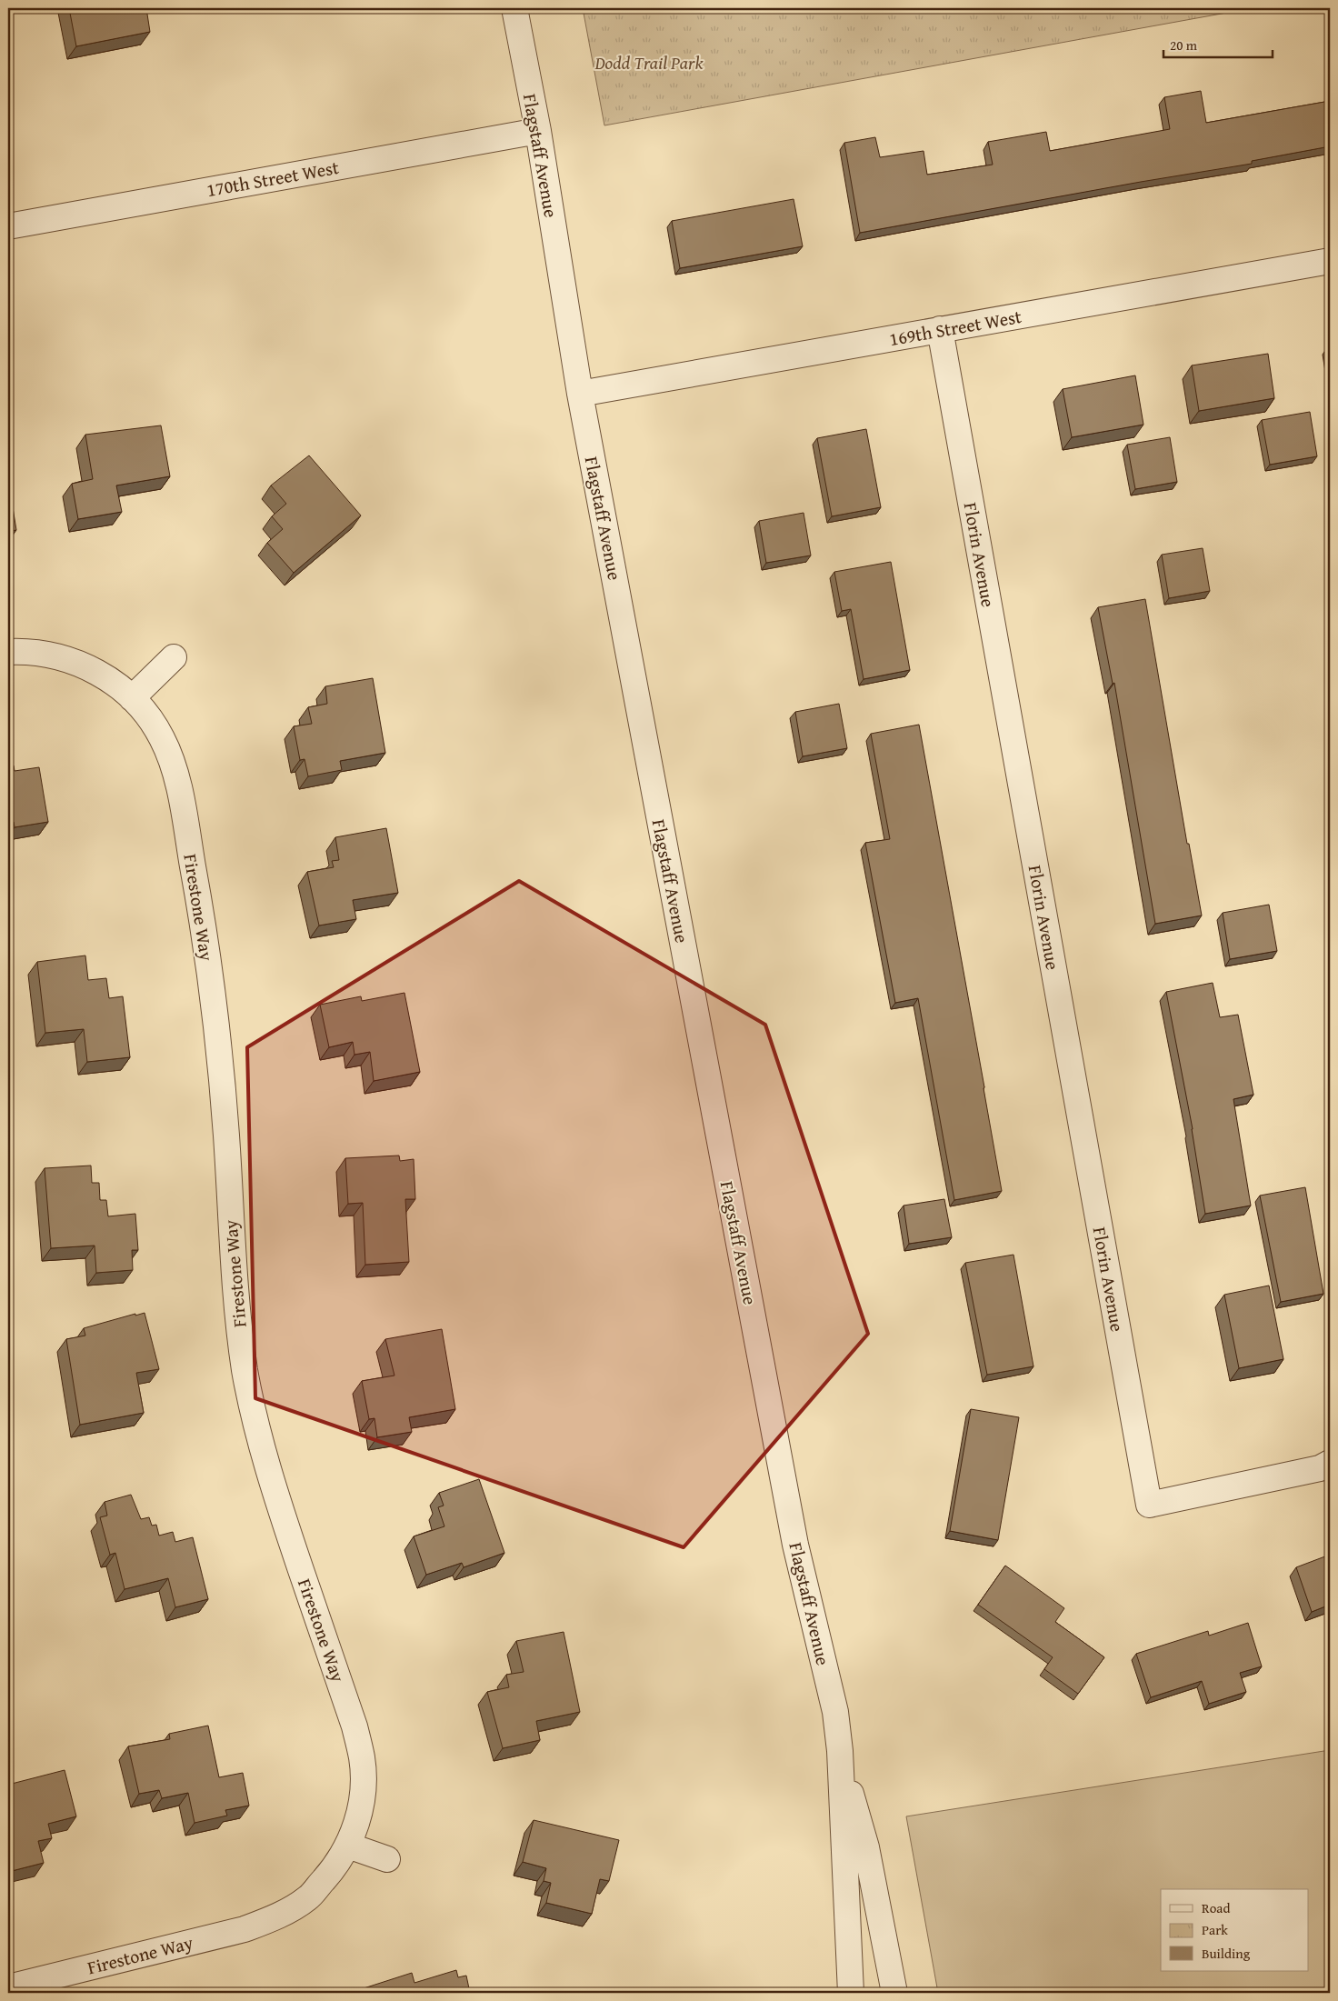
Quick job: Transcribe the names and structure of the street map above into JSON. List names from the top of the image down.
{
  "streets": {
    "street": [
      "Flagstaff Avenue",
      "170th Street West",
      "169th Street West",
      "Florin Avenue",
      "Firestone Way"
    ]
  },
  "crossings": [
    ["Flagstaff Avenue", "170th Street West"],
    ["Flagstaff Avenue", "169th Street West"],
    ["169th Street West", "Florin Avenue"]
  ],
  "parks": ["Dodd Trail Park"],
  "legend": ["Road", "Park", "Building"],
  "scale_bar": "20 m"
}
